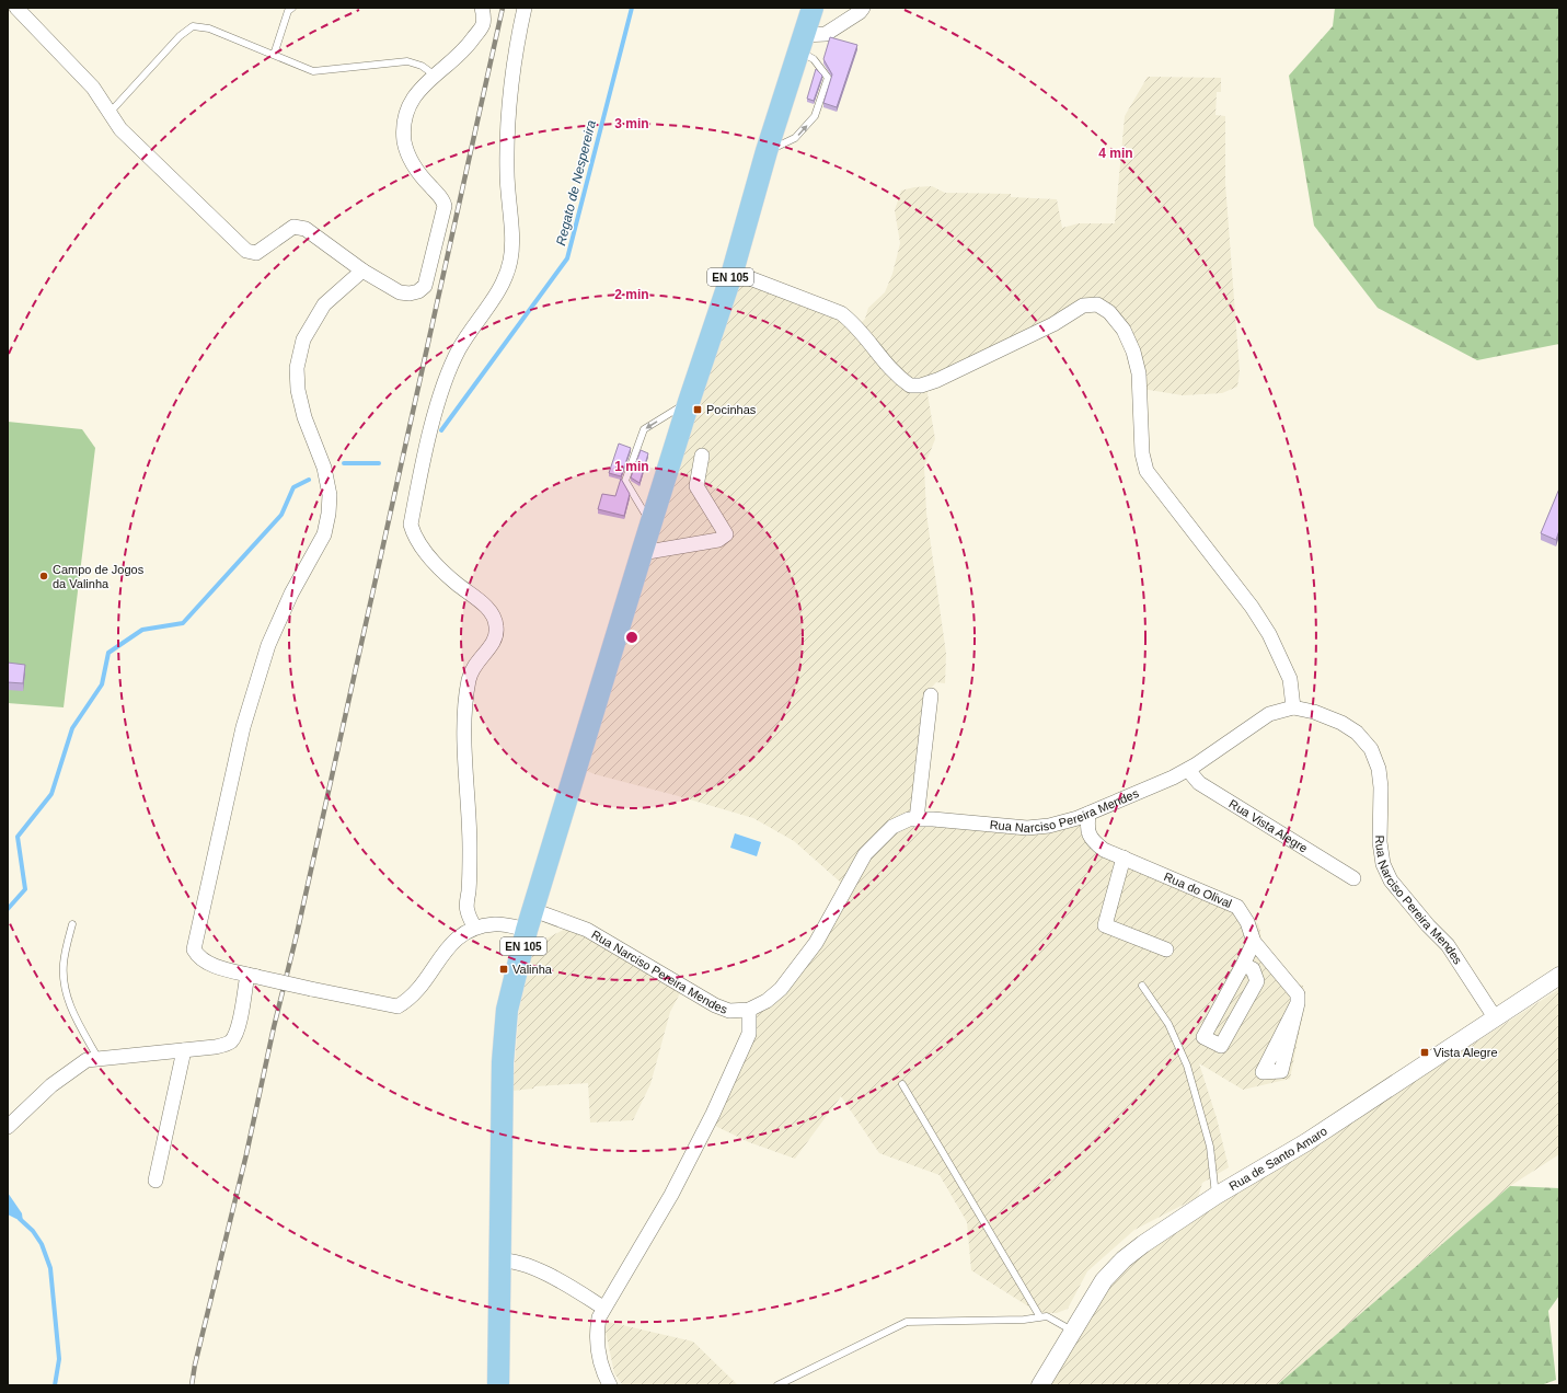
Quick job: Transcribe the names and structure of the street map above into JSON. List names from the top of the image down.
{
  "streets": {
    "main road": ["EN 105"],
    "street": [
      "Rua Narciso Pereira Mendes",
      "Rua Vista Alegre",
      "Rua do Olival",
      "Rua de Santo Amaro"
    ]
  },
  "crossings": [
    ["EN 105", "Rua Narciso Pereira Mendes"],
    ["Rua Narciso Pereira Mendes", "Rua Vista Alegre"],
    ["Rua Narciso Pereira Mendes", "Rua do Olival"],
    ["Rua Narciso Pereira Mendes", "Rua de Santo Amaro"]
  ],
  "water": ["Regato de Nespereira"],
  "places": {
    "transit": ["Pocinhas", "Valinha", "Vista Alegre"],
    "other": ["Campo de Jogos da Valinha"]
  },
  "rings": [
    "3 min",
    "4 min",
    "2 min",
    "1 min"
  ]
}
